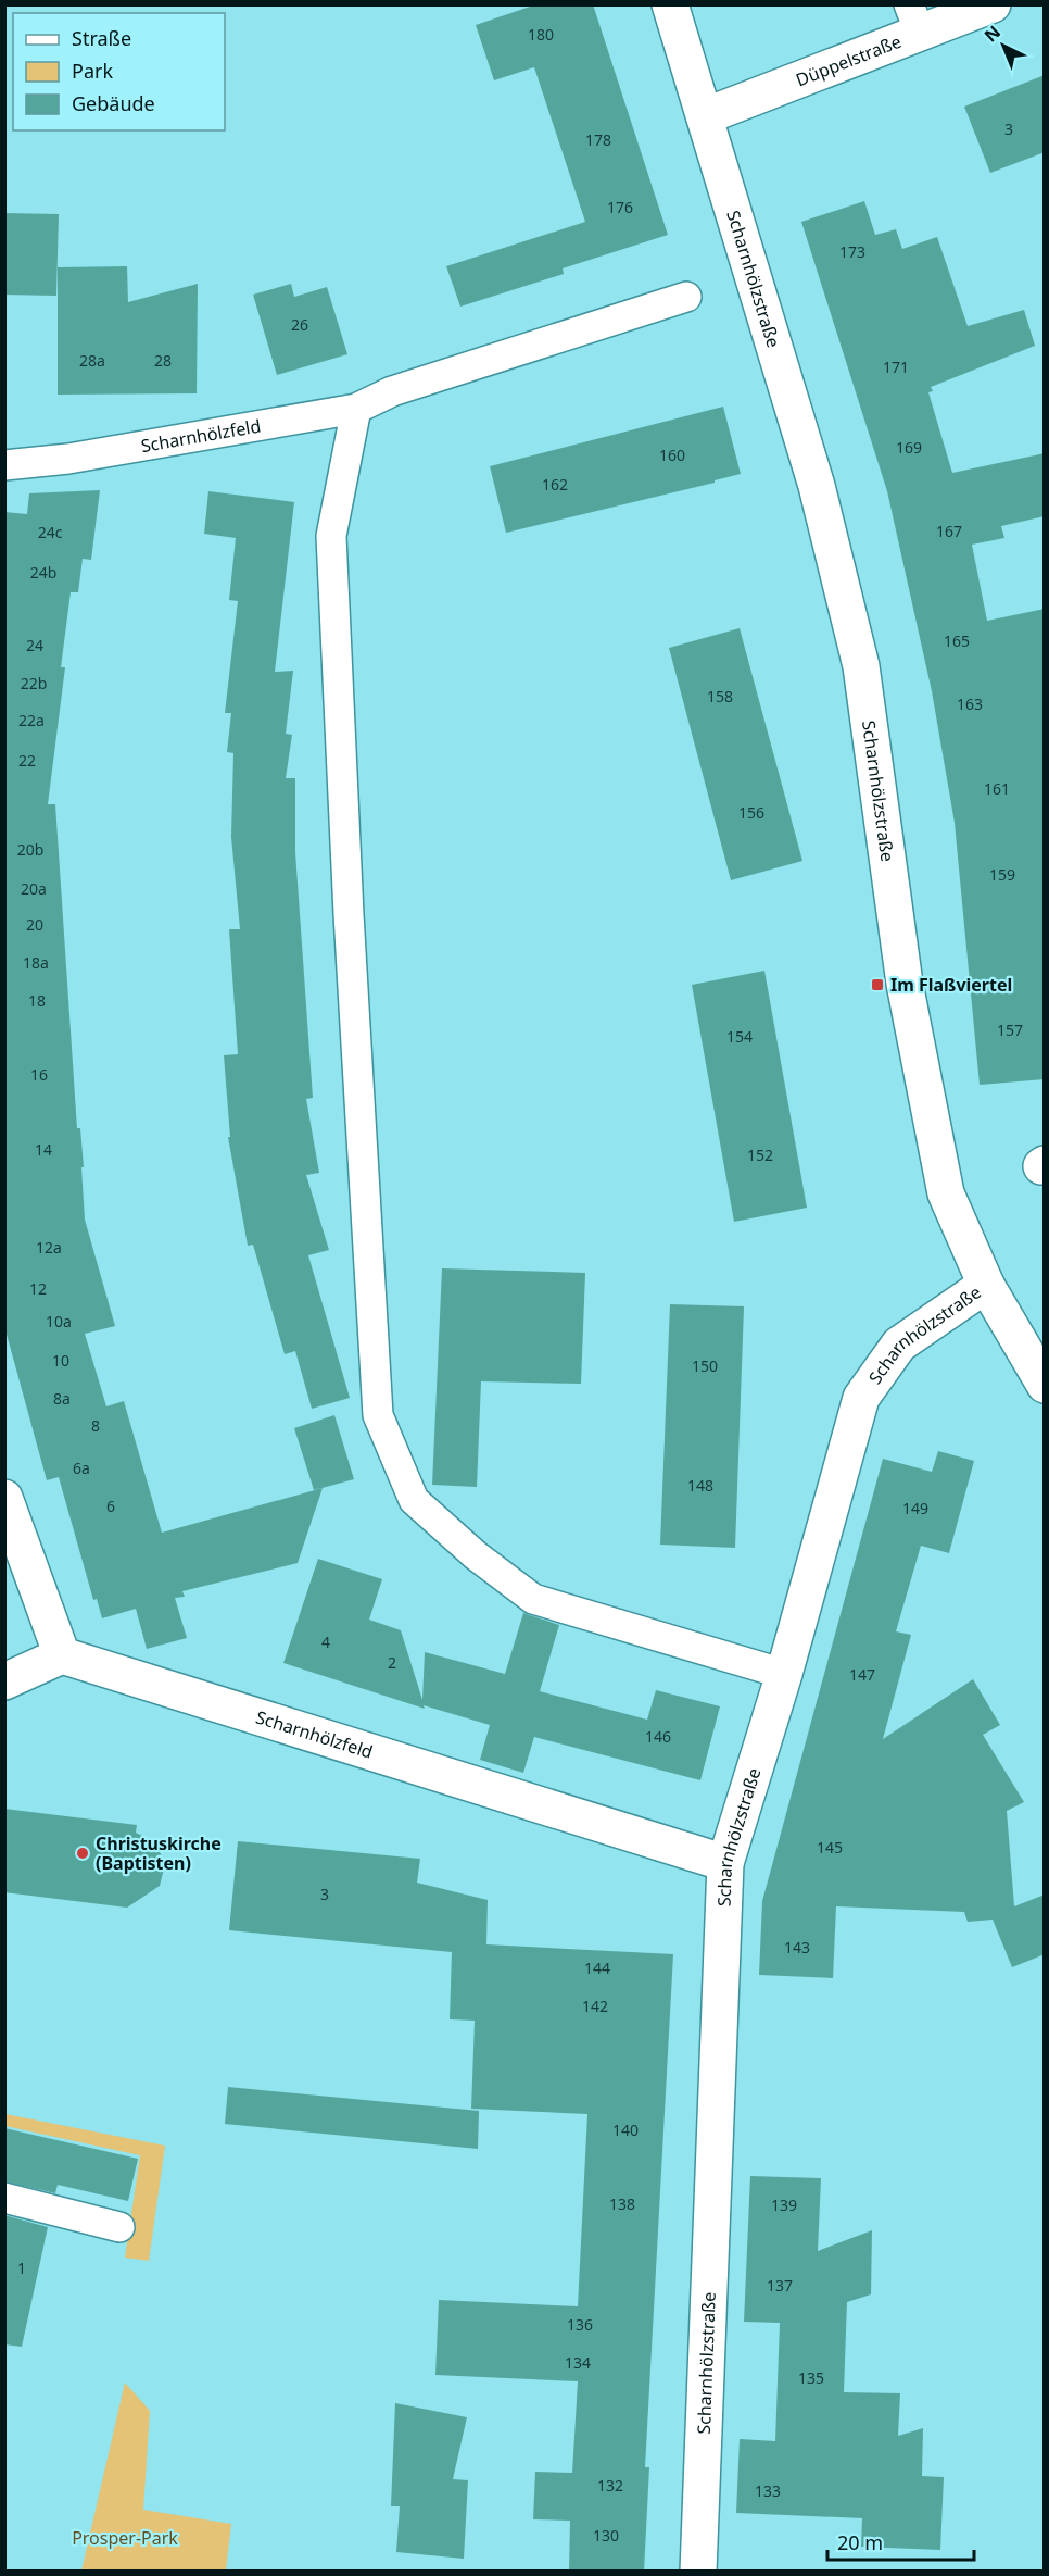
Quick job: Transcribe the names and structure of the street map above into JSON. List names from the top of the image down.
{
  "streets": {
    "street": ["Düppelstraße", "Scharnhölzstraße", "Scharnhölzfeld"]
  },
  "crossings": [
    ["Düppelstraße", "Scharnhölzstraße"],
    ["Scharnhölzstraße", "Scharnhölzfeld"]
  ],
  "parks": ["Prosper-Park"],
  "places": {
    "transit": ["Im Flaßviertel"],
    "other": ["Christuskirche (Baptisten)"]
  },
  "house_numbers": [
    "180",
    "3",
    "178",
    "176",
    "173",
    "26",
    "28a",
    "28",
    "171",
    "169",
    "160",
    "162",
    "167",
    "24c",
    "24b",
    "165",
    "24",
    "22b",
    "158",
    "163",
    "22a",
    "22",
    "161",
    "156",
    "20b",
    "159",
    "20a",
    "20",
    "18a",
    "18",
    "157",
    "154",
    "16",
    "14",
    "152",
    "12a",
    "12",
    "10a",
    "10",
    "150",
    "8a",
    "8",
    "6a",
    "148",
    "6",
    "149",
    "4",
    "2",
    "147",
    "146",
    "145",
    "3",
    "143",
    "144",
    "142",
    "140",
    "138",
    "139",
    "1",
    "137",
    "136",
    "134",
    "135",
    "132",
    "133",
    "130"
  ],
  "legend": ["Straße", "Park", "Gebäude"],
  "scale_bar": "20 m",
  "north": "top left"
}
